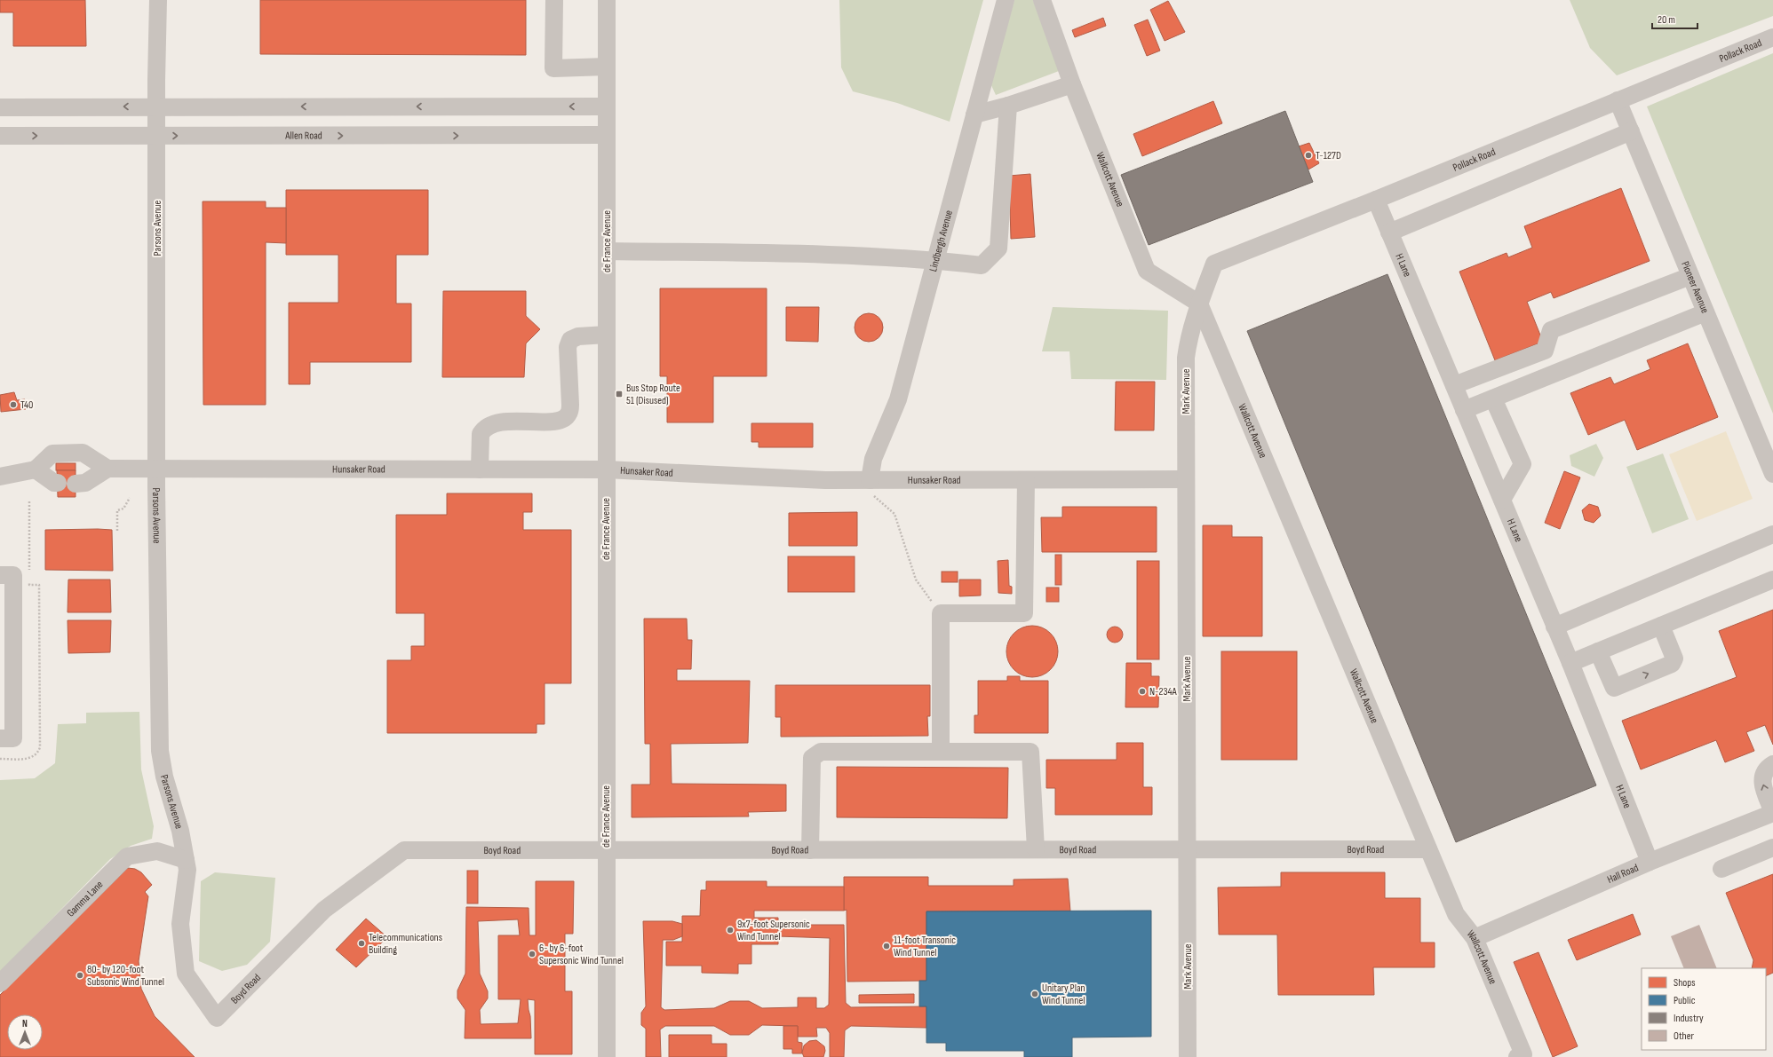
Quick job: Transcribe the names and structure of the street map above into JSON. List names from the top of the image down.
{
  "streets": {
    "street": [
      "Pollack Road",
      "Allen Road",
      "Wallcott Avenue",
      "Parsons Avenue",
      "de France Avenue",
      "Lindbergh Avenue",
      "H Lane",
      "Pioneer Avenue",
      "Mark Avenue",
      "Hunsaker Road",
      "Boyd Road",
      "Hall Road",
      "Gamma Lane"
    ]
  },
  "crossings": [
    ["Pollack Road", "Wallcott Avenue"],
    ["Pollack Road", "H Lane"],
    ["Pollack Road", "Pioneer Avenue"],
    ["Pollack Road", "Mark Avenue"],
    ["Allen Road", "Parsons Avenue"],
    ["Allen Road", "de France Avenue"],
    ["Wallcott Avenue", "Mark Avenue"],
    ["Wallcott Avenue", "Boyd Road"],
    ["Wallcott Avenue", "Hall Road"],
    ["Parsons Avenue", "Hunsaker Road"],
    ["Parsons Avenue", "Boyd Road"],
    ["Parsons Avenue", "Gamma Lane"],
    ["de France Avenue", "Hunsaker Road"],
    ["de France Avenue", "Boyd Road"],
    ["Lindbergh Avenue", "Hunsaker Road"],
    ["H Lane", "Hall Road"],
    ["Mark Avenue", "Hunsaker Road"],
    ["Mark Avenue", "Boyd Road"]
  ],
  "places": {
    "other": [
      "T-127D",
      "T40",
      "N-234A",
      "9x7-foot Supersonic Wind Tunnel",
      "Telecommunications Building",
      "11-foot Transonic Wind Tunnel",
      "6- by 6-foot Supersonic Wind Tunnel",
      "80- by 120-foot Subsonic Wind Tunnel",
      "Unitary Plan Wind Tunnel"
    ],
    "transit": ["Bus Stop Route 51 (Disused)"]
  },
  "legend": [
    "Shops",
    "Public",
    "Industry",
    "Other"
  ],
  "scale_bar": "20 m",
  "north": "top"
}
